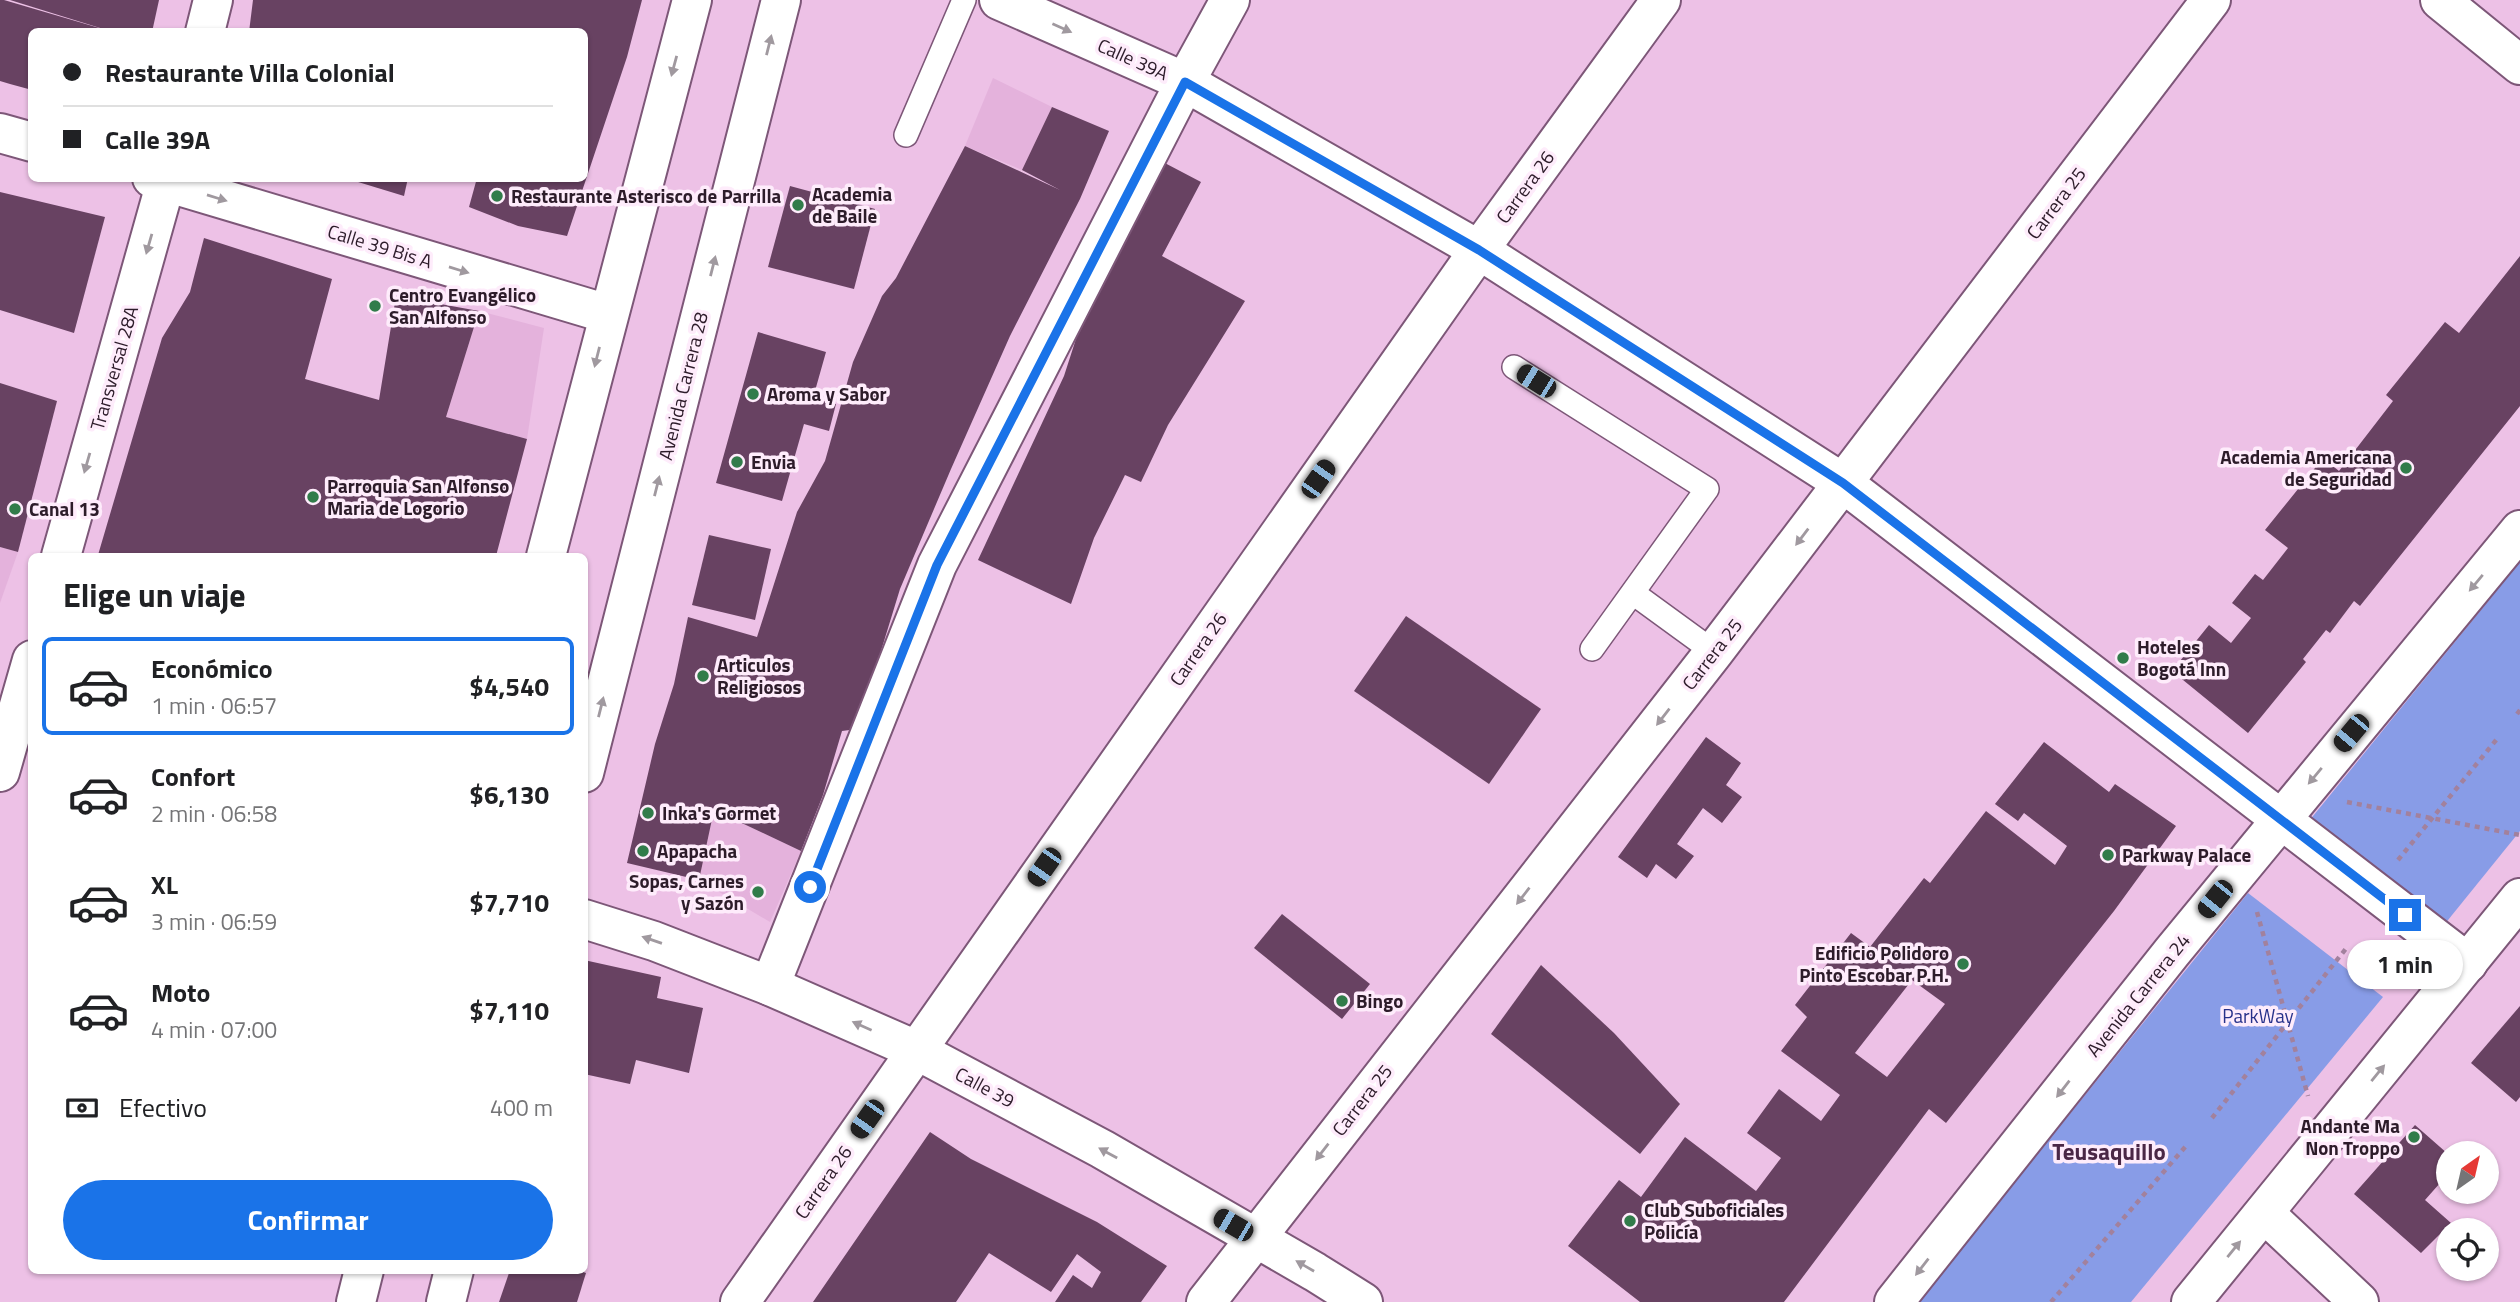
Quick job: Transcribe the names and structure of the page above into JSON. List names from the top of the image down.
{
  "streets": {
    "street": [
      "Calle 39A",
      "Carrera 26",
      "Carrera 25",
      "Calle 39 Bis A",
      "Transversal 28A",
      "Avenida Carrera 28",
      "Avenida Carrera 24",
      "Calle 39"
    ]
  },
  "crossings": [
    ["Calle 39A", "Carrera 26"],
    ["Calle 39A", "Carrera 25"],
    ["Calle 39A", "Avenida Carrera 24"],
    ["Carrera 26", "Calle 39"],
    ["Carrera 25", "Calle 39"]
  ],
  "one_way": [
    "Carrera 25",
    "Calle 39 Bis A",
    "Transversal 28A",
    "Calle 39"
  ],
  "districts": ["Teusaquillo"],
  "parks": ["ParkWay"],
  "places": [
    "Restaurante Asterisco de Parrilla",
    "Academia de Baile",
    "Centro Evangélico San Alfonso",
    "Aroma y Sabor",
    "Envia",
    "Academia Americana de Seguridad",
    "Parroquia San Alfonso Maria de Logorio",
    "Canal 13",
    "Hoteles Bogotá Inn",
    "Articulos Religiosos",
    "Inka's Gormet",
    "Apapacha",
    "Parkway Palace",
    "Sopas, Carnes y Sazón",
    "Edificio Polidoro Pinto Escobar P.H.",
    "Bingo",
    "Andante Ma Non Troppo",
    "Club Suboficiales Policía"
  ],
  "north": "top right",
  "page": {
    "banner": ["Restaurante Villa Colonial", "Calle 39A"],
    "heading": "Elige un viaje",
    "list": [
      {
        "name": "Económico",
        "note": "1 min · 06:57",
        "value": "$4,540"
      },
      {
        "name": "Confort",
        "note": "2 min · 06:58",
        "value": "$6,130"
      },
      {
        "name": "XL",
        "note": "3 min · 06:59",
        "value": "$7,710"
      },
      {
        "name": "Moto",
        "note": "4 min · 07:00",
        "value": "$7,110"
      }
    ],
    "bubble": "1 min",
    "pay": ["Efectivo", "400 m"],
    "buttons": "Confirmar"
  }
}
